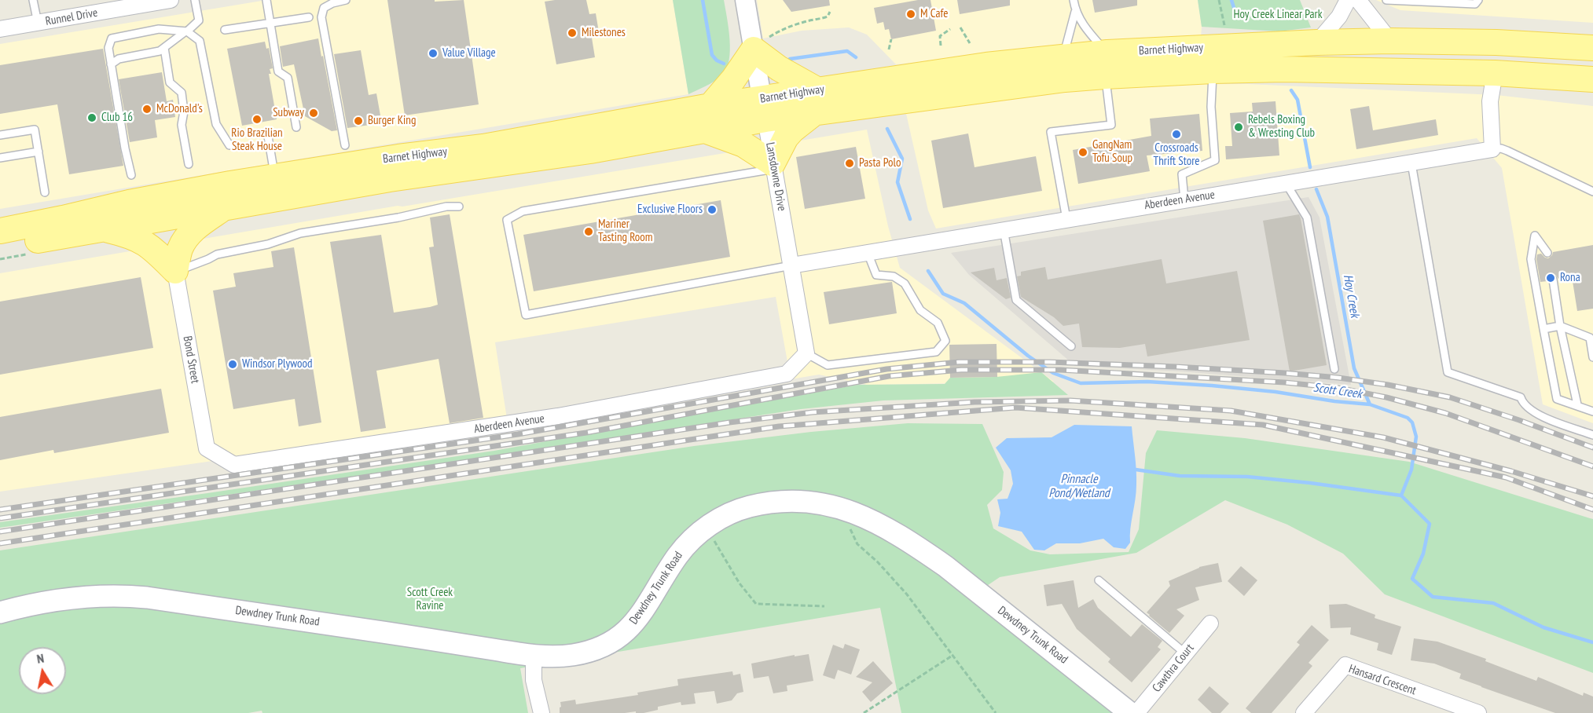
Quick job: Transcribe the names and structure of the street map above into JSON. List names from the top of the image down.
{
  "streets": {
    "main road": ["Barnet Highway", "Dewdney Trunk Road"],
    "street": [
      "Runnel Drive",
      "Lansdowne Drive",
      "Aberdeen Avenue",
      "Bond Street",
      "Cawthra Court",
      "Hansard Crescent"
    ]
  },
  "crossings": [
    ["Barnet Highway", "Lansdowne Drive"],
    ["Lansdowne Drive", "Aberdeen Avenue"],
    ["Aberdeen Avenue", "Bond Street"]
  ],
  "water": ["Hoy Creek", "Scott Creek", "Pinnacle Pond/Wetland"],
  "parks": ["Hoy Creek Linear Park", "Scott Creek Ravine"],
  "places": [
    "M Cafe",
    "Milestones",
    "Value Village",
    "McDonald's",
    "Subway",
    "Club 16",
    "Rio Brazilian Steak House",
    "Burger King",
    "Rebels Boxing & Wresting Club",
    "Crossroads Thrift Store",
    "GangNam Tofu Soup",
    "Pasta Polo",
    "Exclusive Floors",
    "Mariner Tasting Room",
    "Rona",
    "Windsor Plywood"
  ],
  "north": "top"
}
